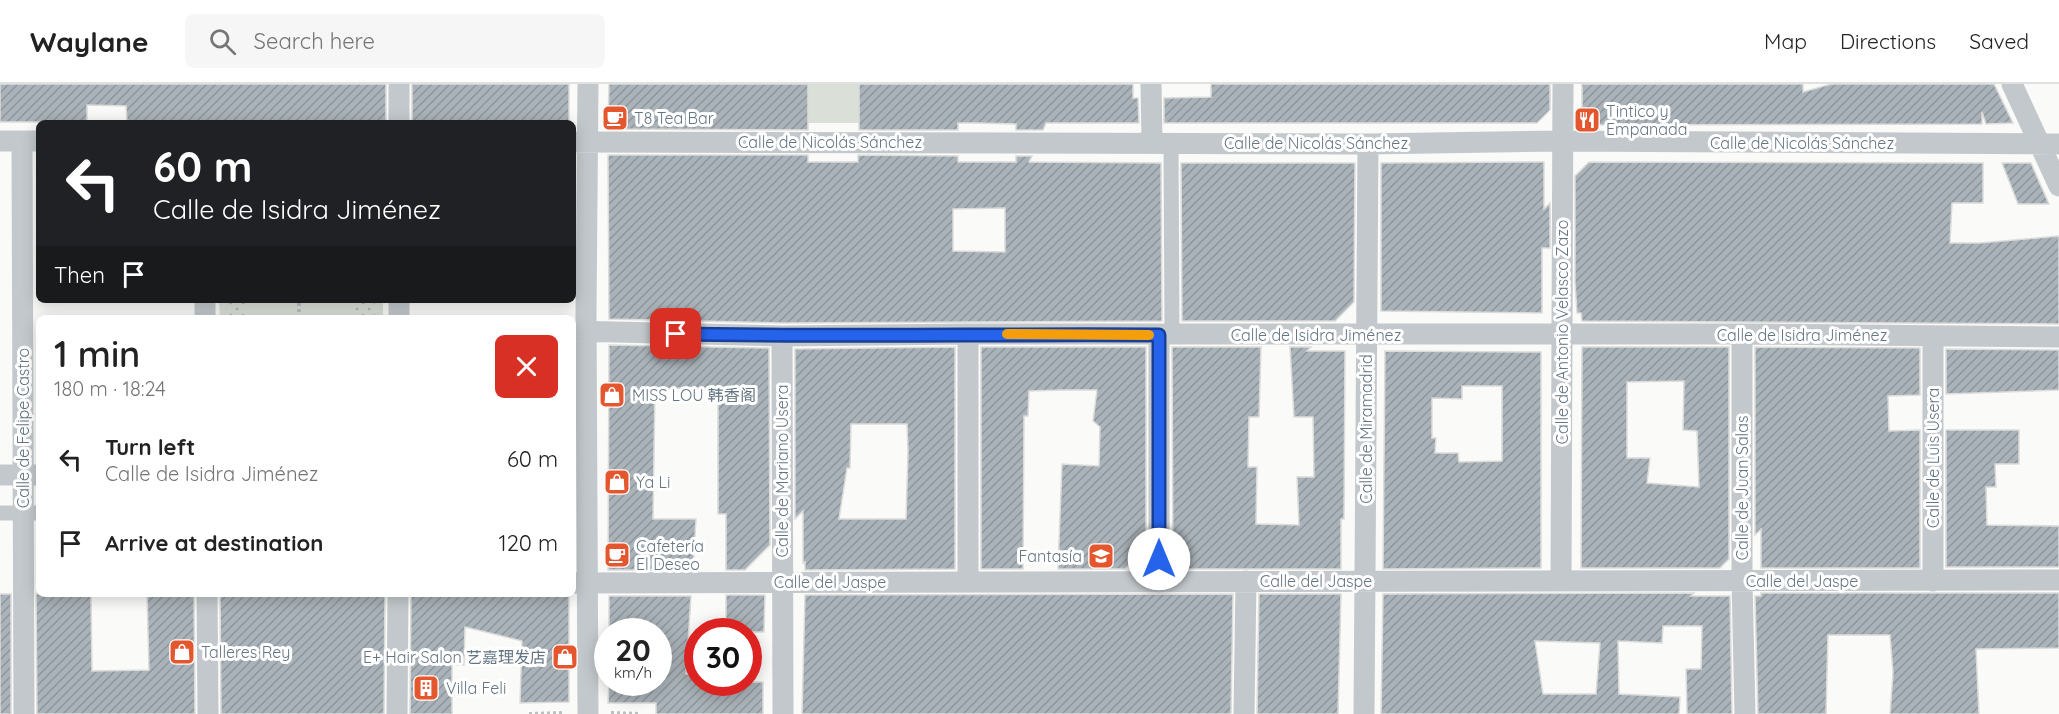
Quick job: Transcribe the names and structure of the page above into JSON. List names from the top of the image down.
{
  "streets": {
    "street": [
      "Calle de Nicolás Sánchez",
      "Calle de Antonio Velasco Zazo",
      "Calle de Isidra Jiménez",
      "Calle de Felipe Castro",
      "Calle de Miramadrid",
      "Calle de Luis Usera",
      "Calle de Mariano Usera",
      "Calle de Juan Salas",
      "Calle del Jaspe"
    ]
  },
  "crossings": [
    ["Calle de Nicolás Sánchez", "Calle de Antonio Velasco Zazo"],
    ["Calle de Nicolás Sánchez", "Calle de Miramadrid"],
    ["Calle de Antonio Velasco Zazo", "Calle de Isidra Jiménez"],
    ["Calle de Antonio Velasco Zazo", "Calle del Jaspe"],
    ["Calle de Isidra Jiménez", "Calle de Miramadrid"],
    ["Calle de Isidra Jiménez", "Calle de Luis Usera"],
    ["Calle de Isidra Jiménez", "Calle de Mariano Usera"],
    ["Calle de Isidra Jiménez", "Calle de Juan Salas"],
    ["Calle de Miramadrid", "Calle del Jaspe"],
    ["Calle de Luis Usera", "Calle del Jaspe"],
    ["Calle de Mariano Usera", "Calle del Jaspe"],
    ["Calle de Juan Salas", "Calle del Jaspe"]
  ],
  "places": {
    "cafe": ["T8 Tea Bar", "Cafetería El Deseo"],
    "restaurant": ["Tintico y Empanada"],
    "shop": [
      "MISS LOU 韩香阁",
      "Ya Li",
      "Talleres Rey",
      "E+ Hair Salon 艺嘉理发店"
    ],
    "school or university": ["Fantasía"],
    "building": ["Villa Feli"]
  },
  "page": {
    "header": "Waylane",
    "search": "Search here",
    "nav": ["Map", "Directions", "Saved"],
    "turn": ["60 m", "Calle de Isidra Jiménez"],
    "then": "Then",
    "heading": ["1 min", "180 m · 18:24"],
    "list": [
      {
        "name": "Turn left",
        "note": "Calle de Isidra Jiménez",
        "value": "60 m"
      },
      {
        "name": "Arrive at destination",
        "value": "120 m"
      }
    ],
    "speed": "20 km/h",
    "limit": "30"
  }
}
